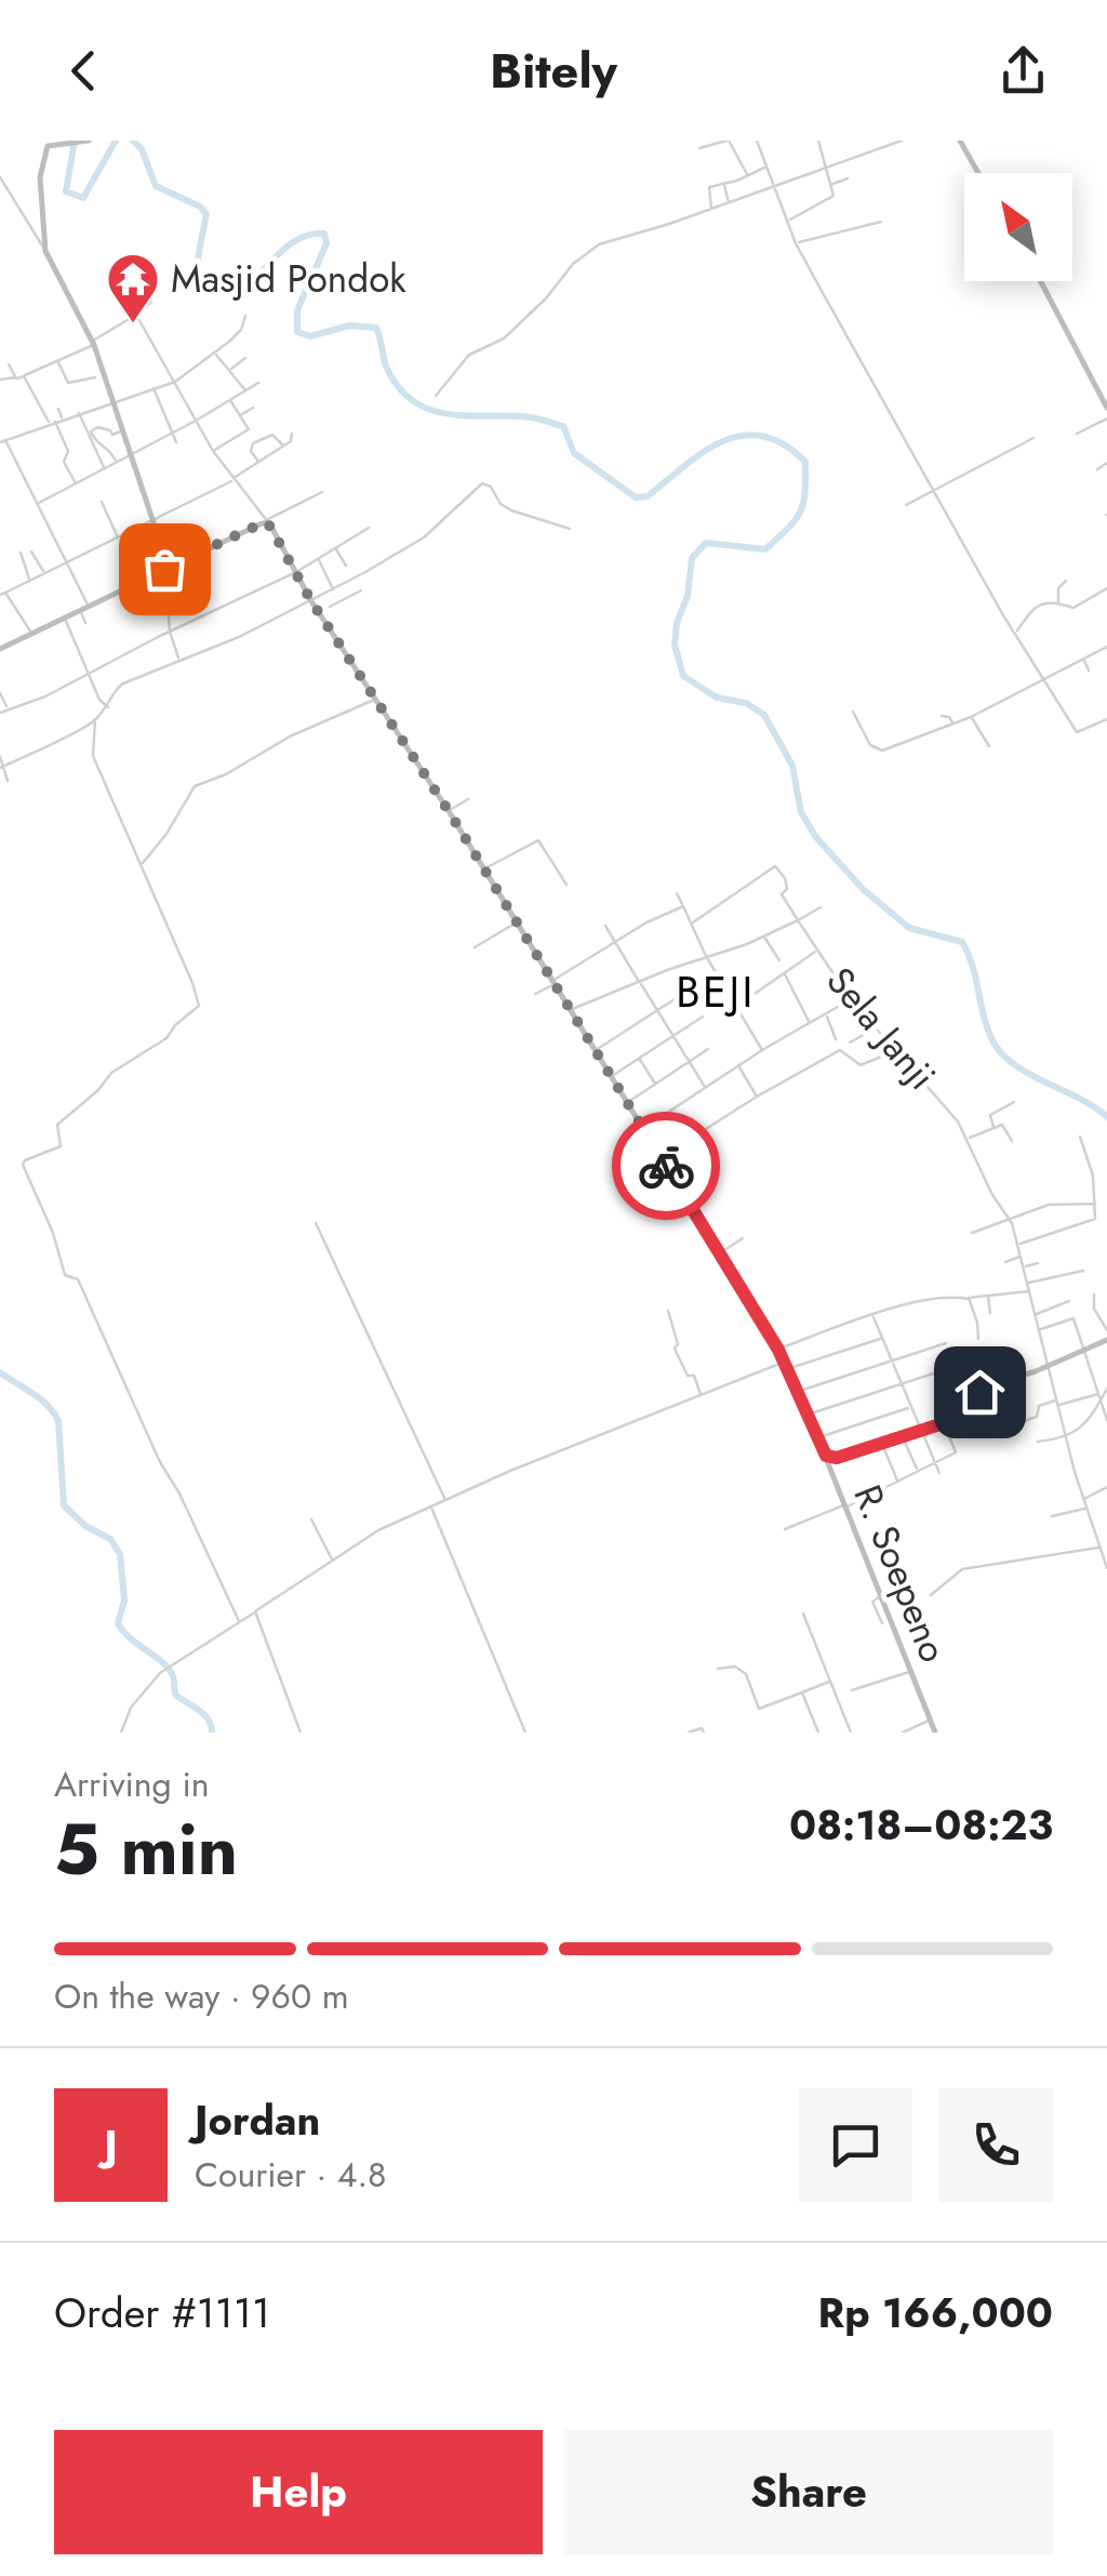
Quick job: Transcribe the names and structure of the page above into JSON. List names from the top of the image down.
{
  "streets": {
    "street": ["Sela Janji", "R. Soepeno"]
  },
  "districts": ["BEJI"],
  "places": {
    "temple": ["Masjid Pondok"]
  },
  "north": "top left",
  "page": {
    "header": "Bitely",
    "heading": ["5 min", "Arriving in", "08:18–08:23"],
    "panel": [
      "Jordan",
      "Courier · 4.8",
      "Order #1111",
      "Rp 166,000"
    ],
    "bar": "On the way · 960 m",
    "round": "J",
    "buttons": ["Help", "Share"]
  }
}
